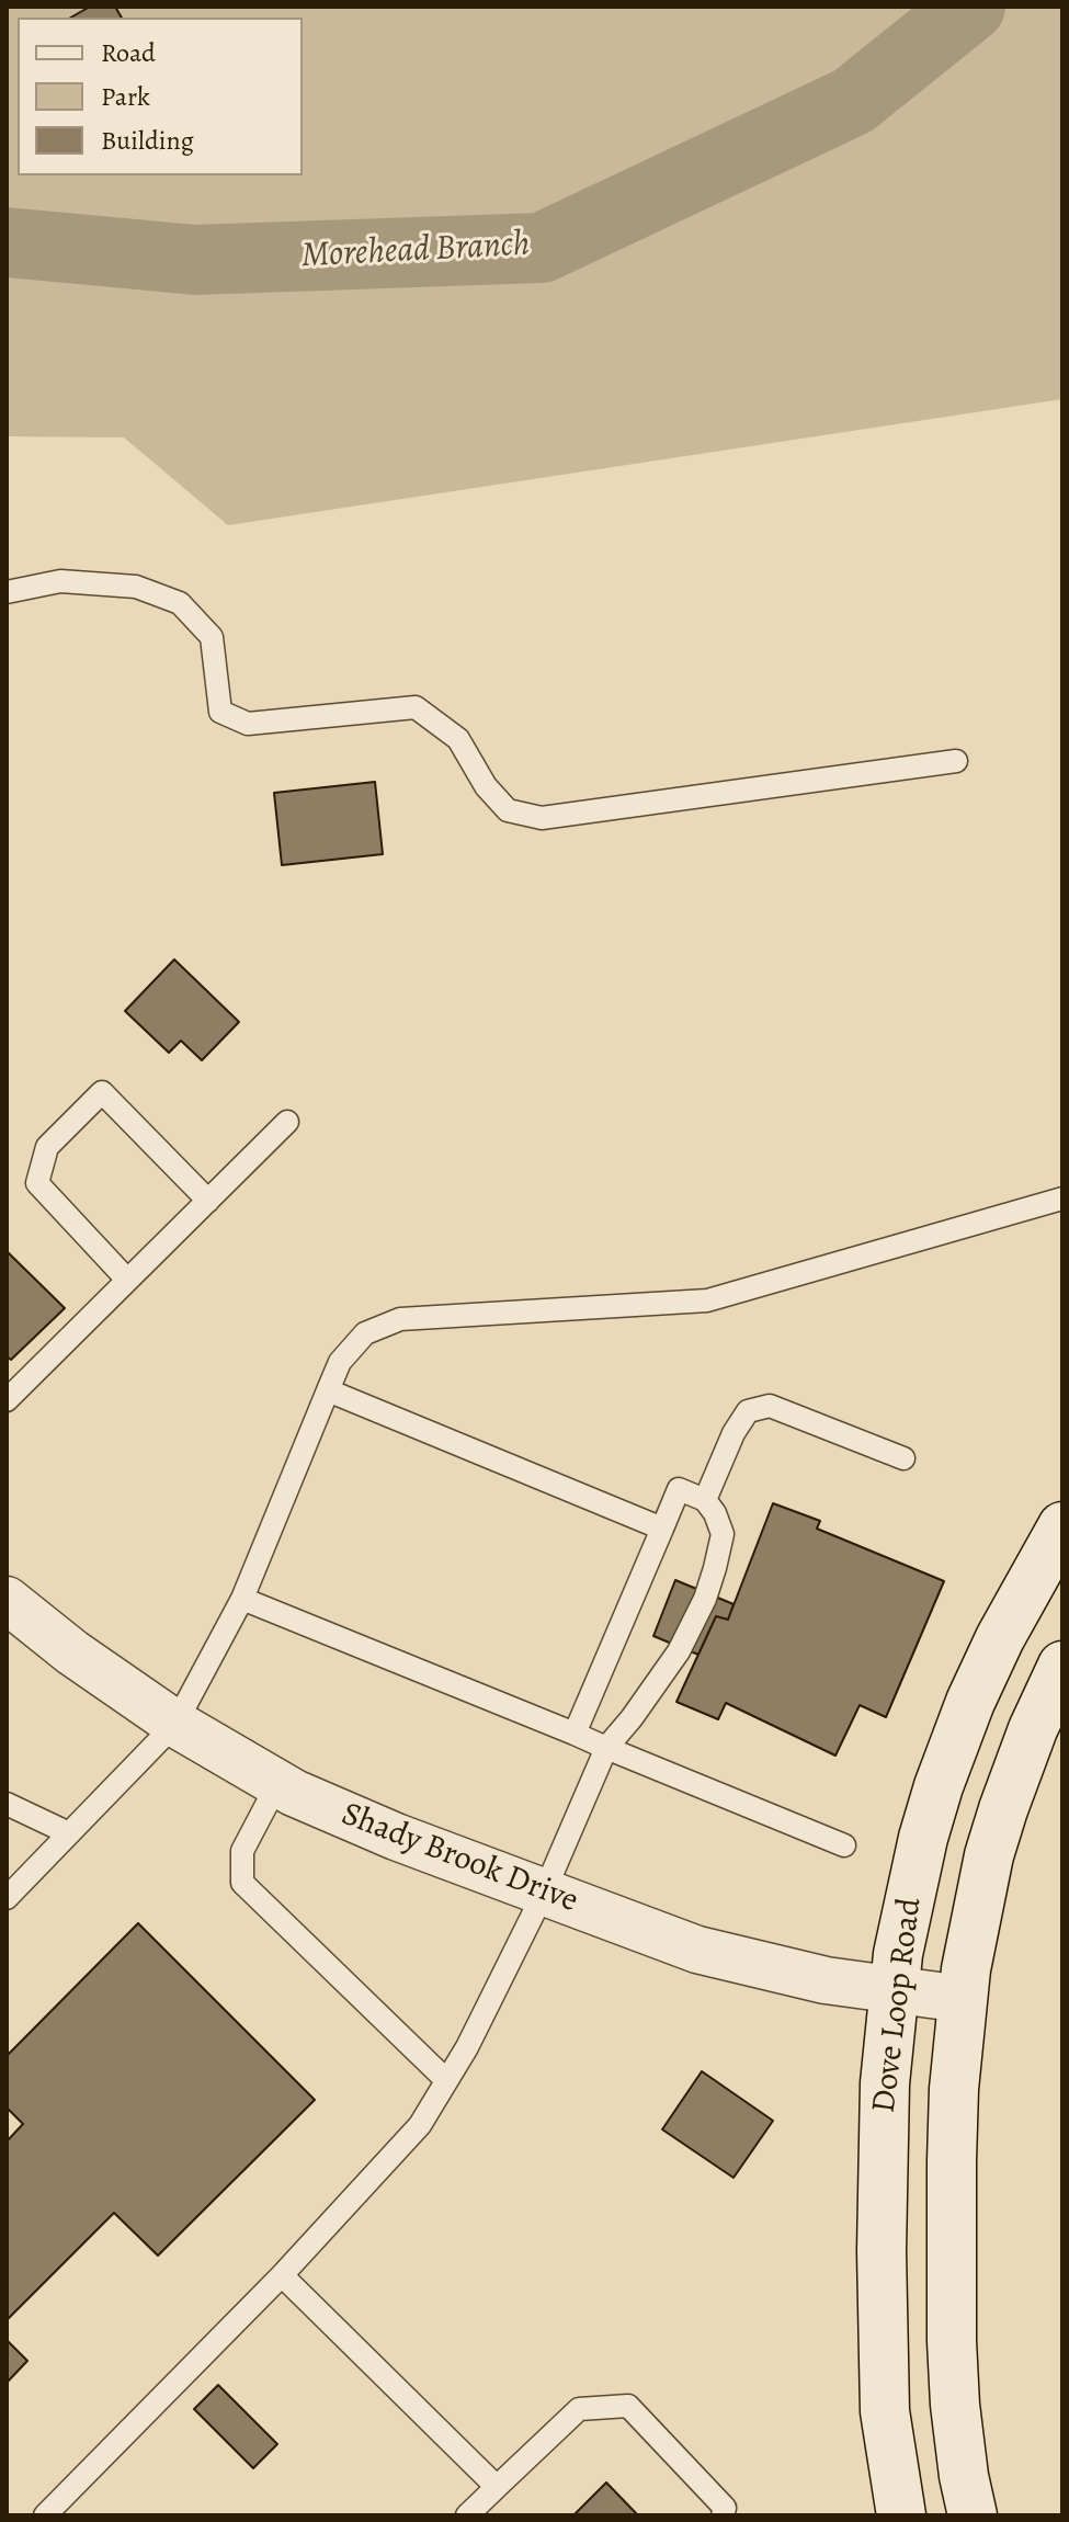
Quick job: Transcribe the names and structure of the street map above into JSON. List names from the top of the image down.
{
  "streets": {
    "main road": ["Dove Loop Road"],
    "street": ["Shady Brook Drive"]
  },
  "crossings": [
    ["Shady Brook Drive", "Dove Loop Road"]
  ],
  "water": ["Morehead Branch"],
  "legend": ["Road", "Park", "Building"]
}
